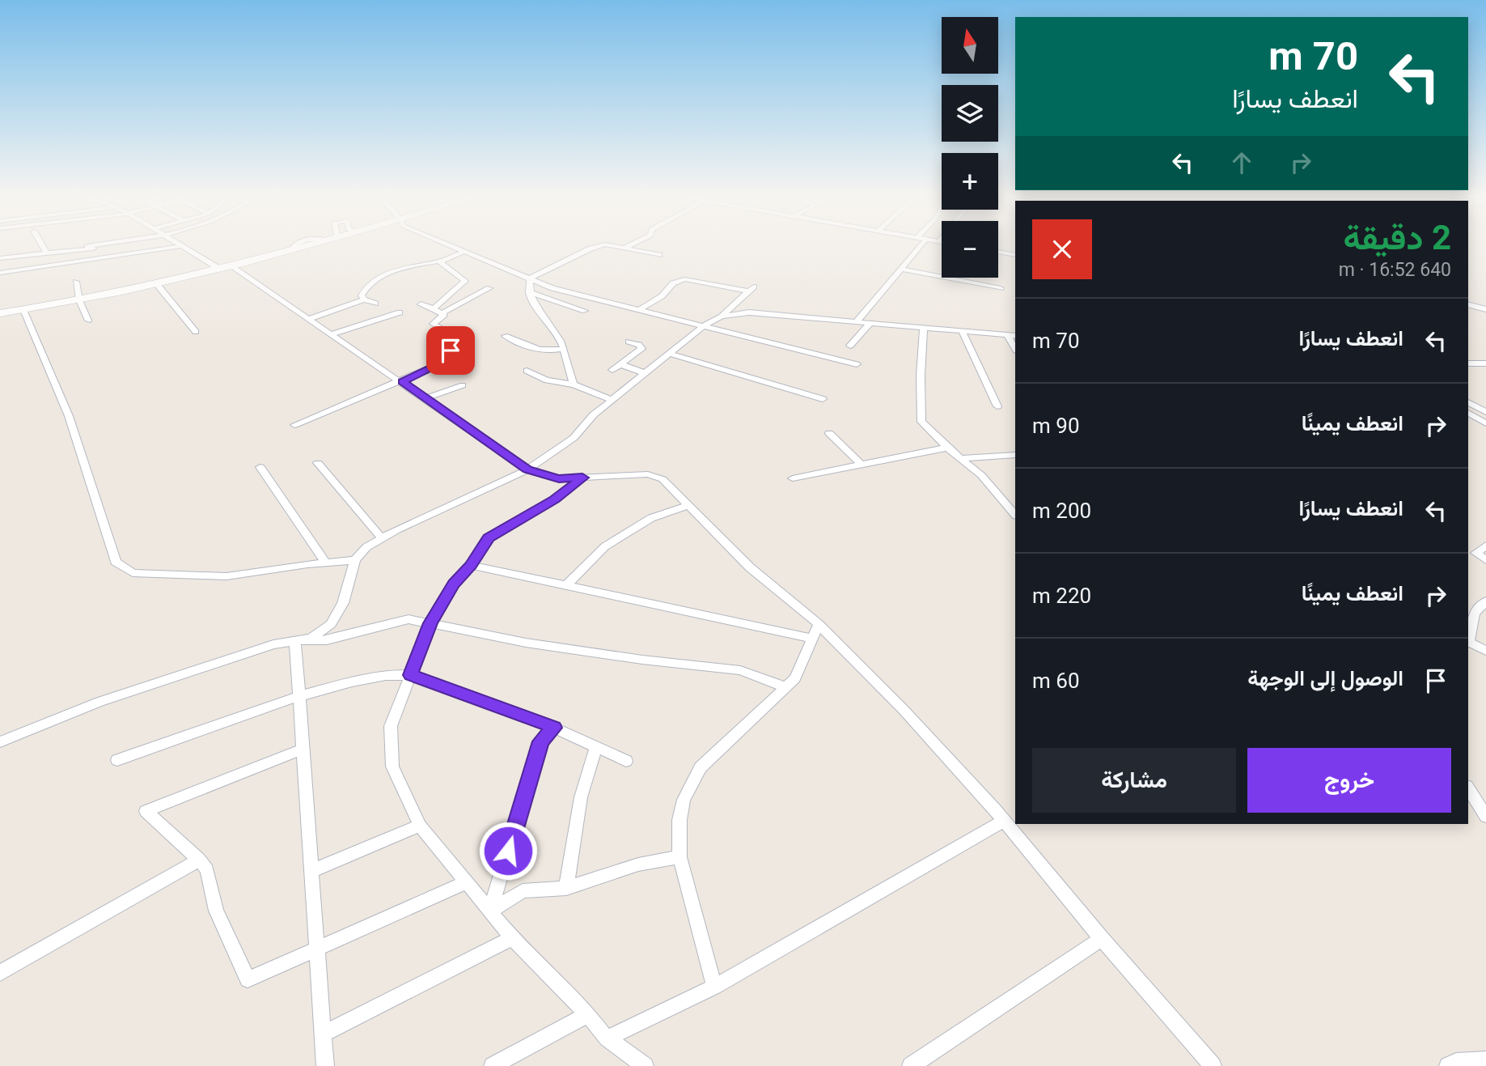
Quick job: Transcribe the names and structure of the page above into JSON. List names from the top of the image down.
{
  "north": "top",
  "page": {
    "map_buttons": ["+", "−"],
    "turn": ["70 m", "انعطف يسارًا"],
    "heading": ["2 دقيقة", "640 m · 16:52"],
    "list": [
      {
        "name": "انعطف يسارًا",
        "value": "70 m"
      },
      {
        "name": "انعطف يمينًا",
        "value": "90 m"
      },
      {
        "name": "انعطف يسارًا",
        "value": "200 m"
      },
      {
        "name": "انعطف يمينًا",
        "value": "220 m"
      },
      {
        "name": "الوصول إلى الوجهة",
        "value": "60 m"
      }
    ],
    "buttons": ["خروج", "مشاركة"]
  }
}
